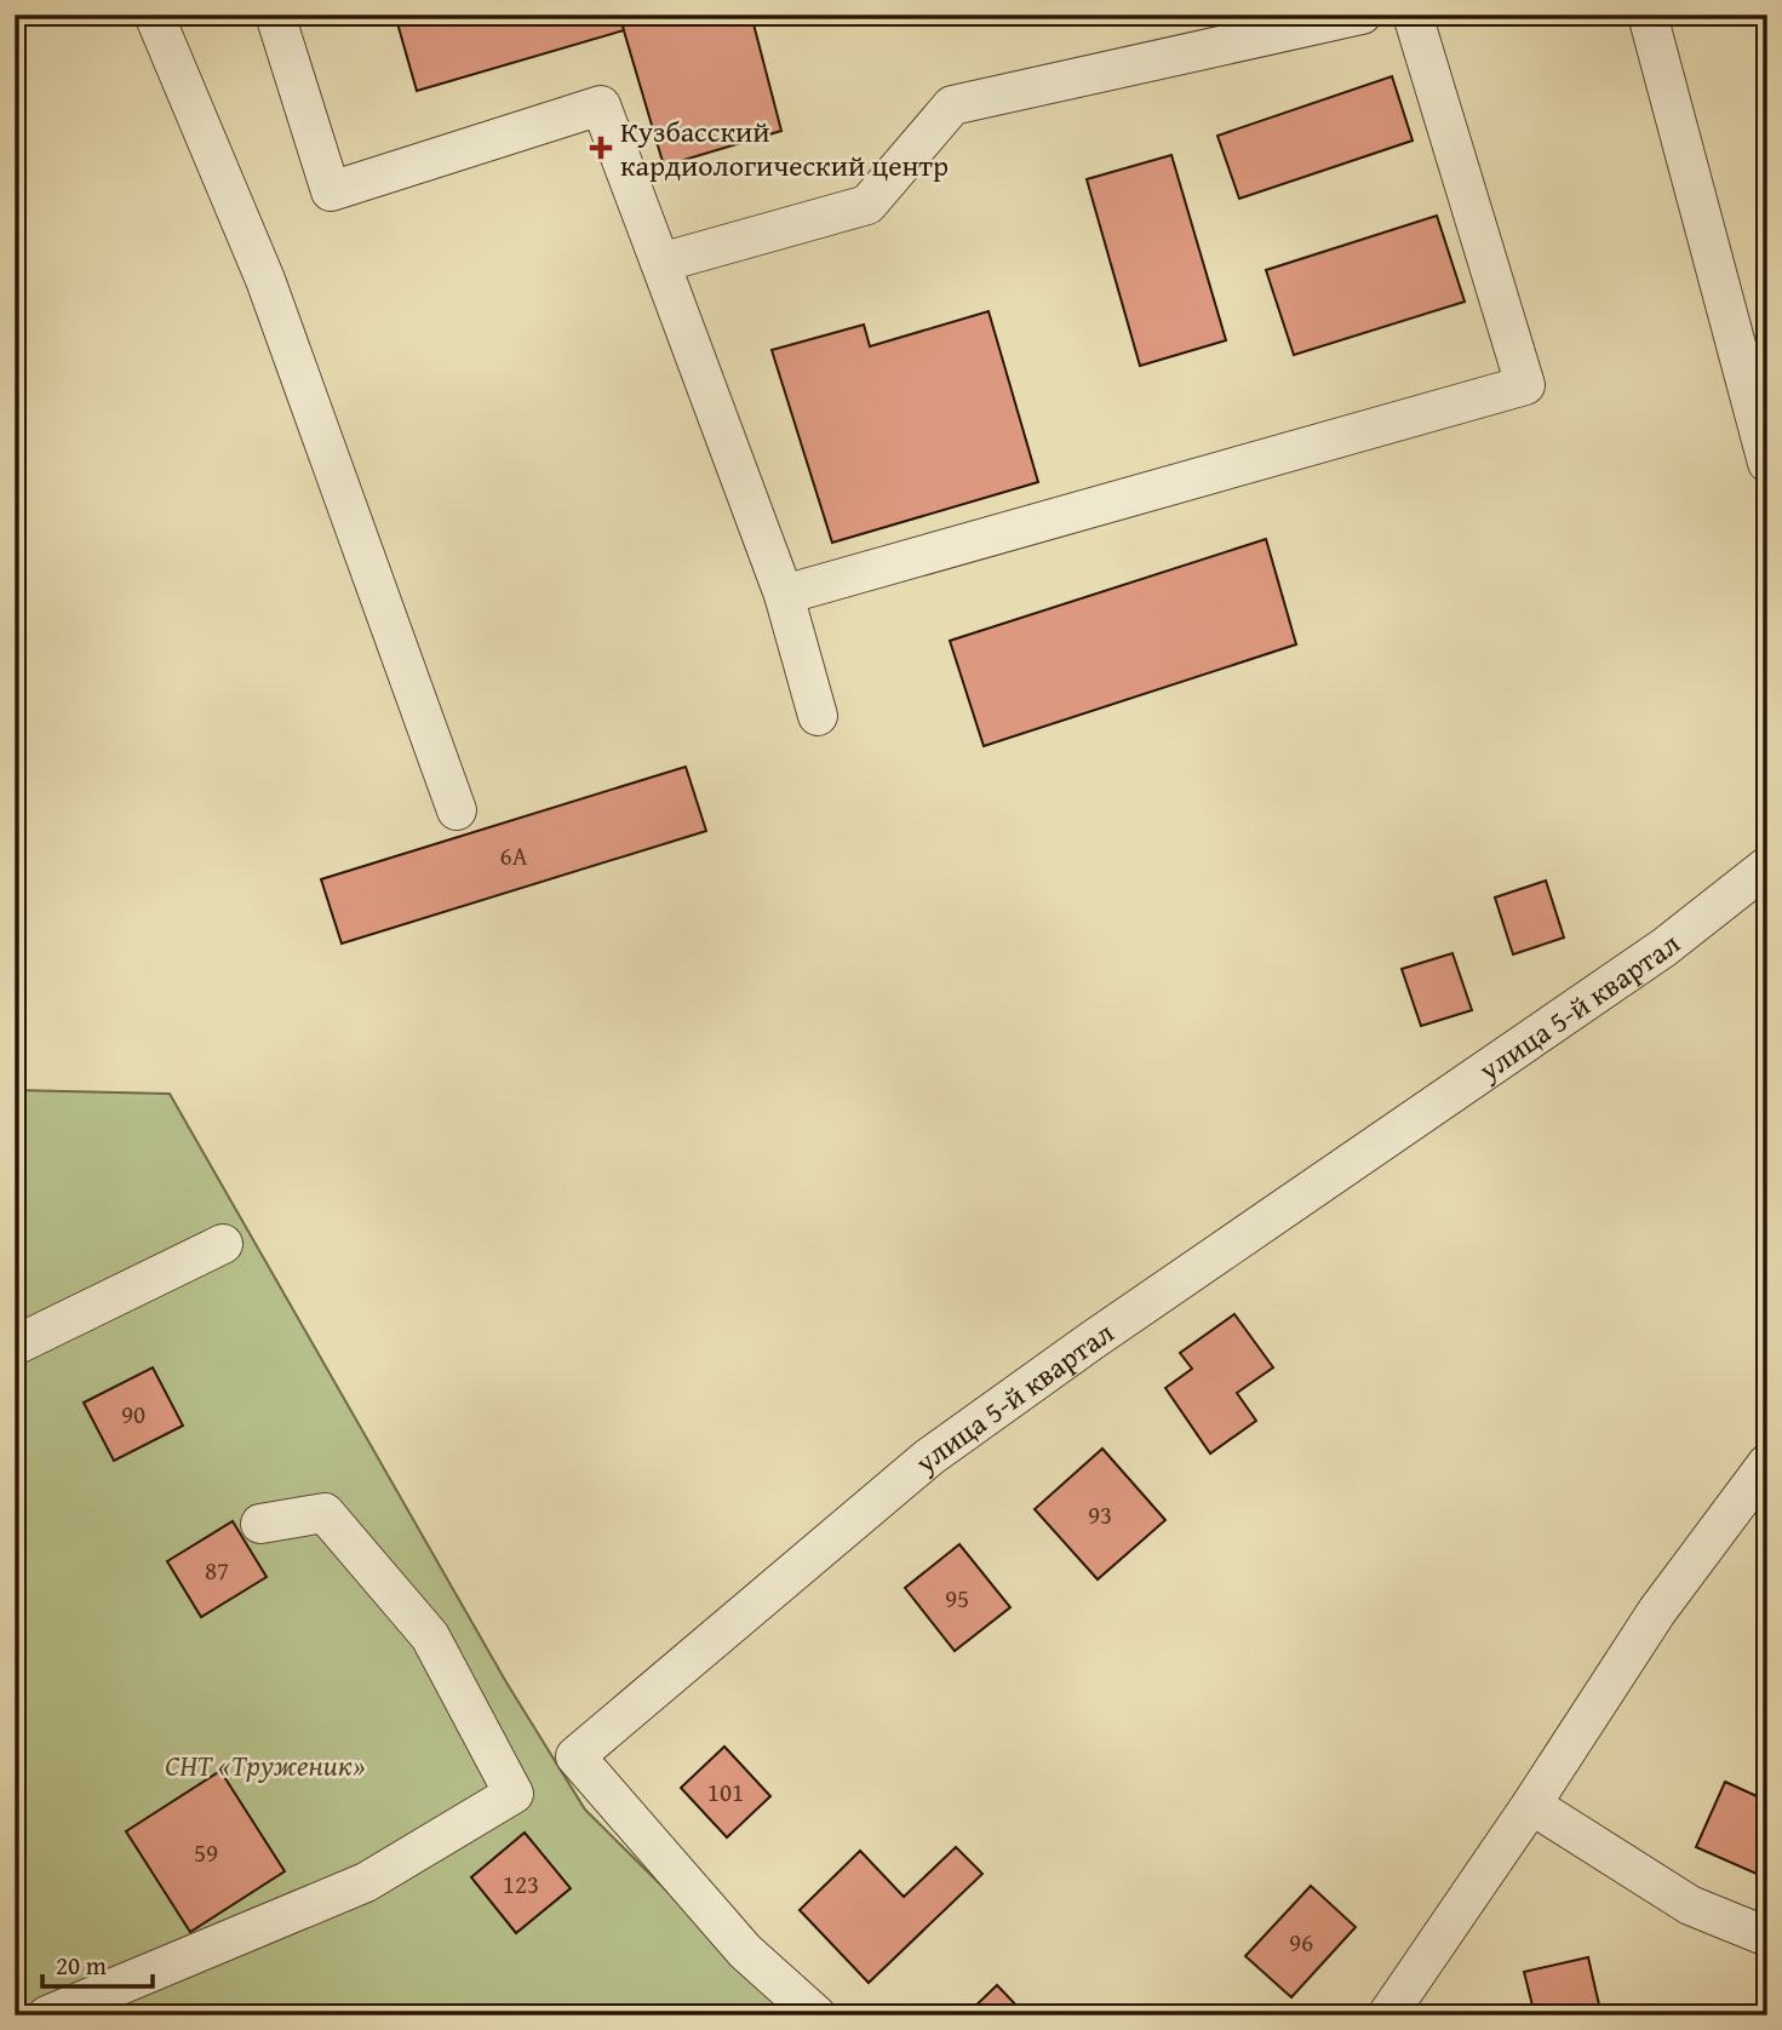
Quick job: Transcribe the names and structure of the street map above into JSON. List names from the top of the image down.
{
  "streets": {
    "street": ["улица 5-й квартал"]
  },
  "parks": ["СНТ «Труженик»"],
  "places": {
    "health": ["Кузбасский кардиологический центр"]
  },
  "house_numbers": [
    "6А",
    "90",
    "93",
    "87",
    "95",
    "101",
    "59",
    "123",
    "96"
  ],
  "scale_bar": "20 m"
}
